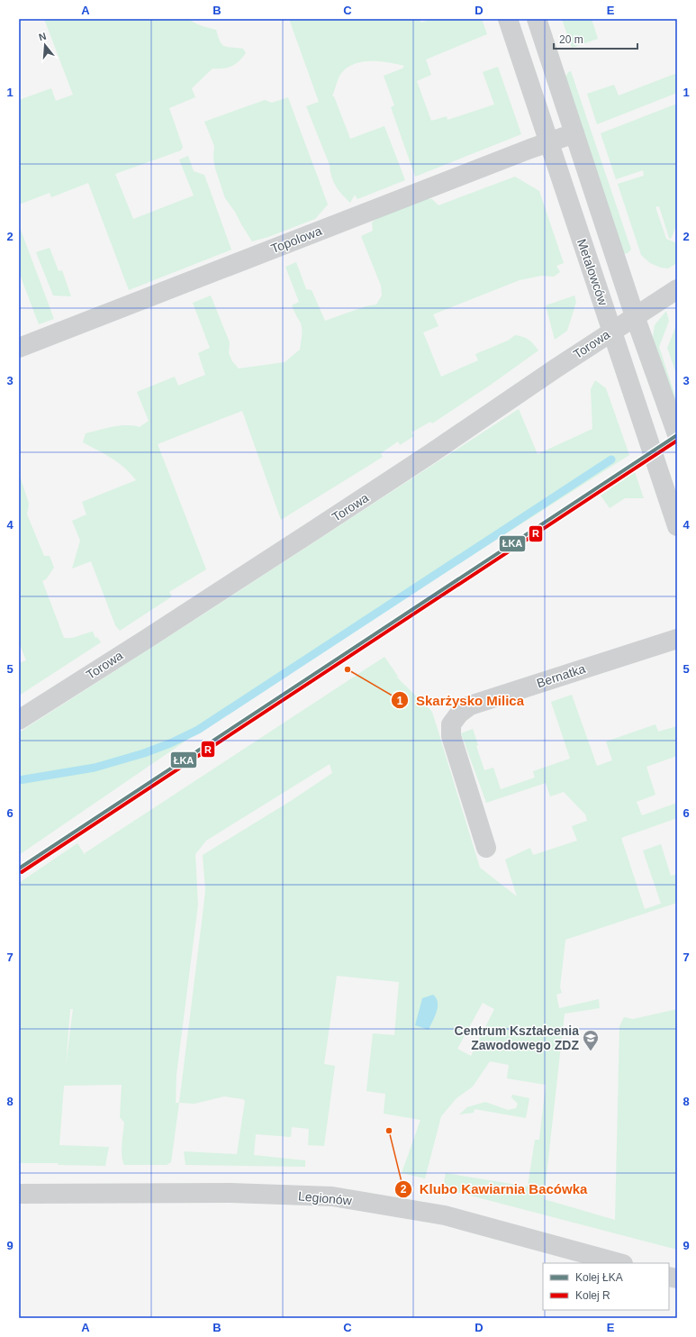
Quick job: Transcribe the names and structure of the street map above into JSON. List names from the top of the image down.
{
  "streets": {
    "street": [
      "Topolowa",
      "Metalowców",
      "Torowa",
      "Bernatka",
      "Legionów"
    ]
  },
  "crossings": [
    ["Topolowa", "Metalowców"],
    ["Metalowców", "Torowa"]
  ],
  "places": {
    "other": ["Skarżysko Milica", "Klubo Kawiarnia Bacówka"],
    "school or university": ["Centrum Kształcenia Zawodowego ZDZ"]
  },
  "lines": ["rail line ŁKA", "rail line R"],
  "legend": ["Kolej ŁKA", "Kolej R"],
  "scale_bar": "20 m",
  "north": "top",
  "grid": {
    "columns": [
      "A",
      "B",
      "C",
      "D",
      "E"
    ],
    "rows": [
      "1",
      "2",
      "3",
      "4",
      "5",
      "6",
      "7",
      "8",
      "9"
    ]
  }
}
